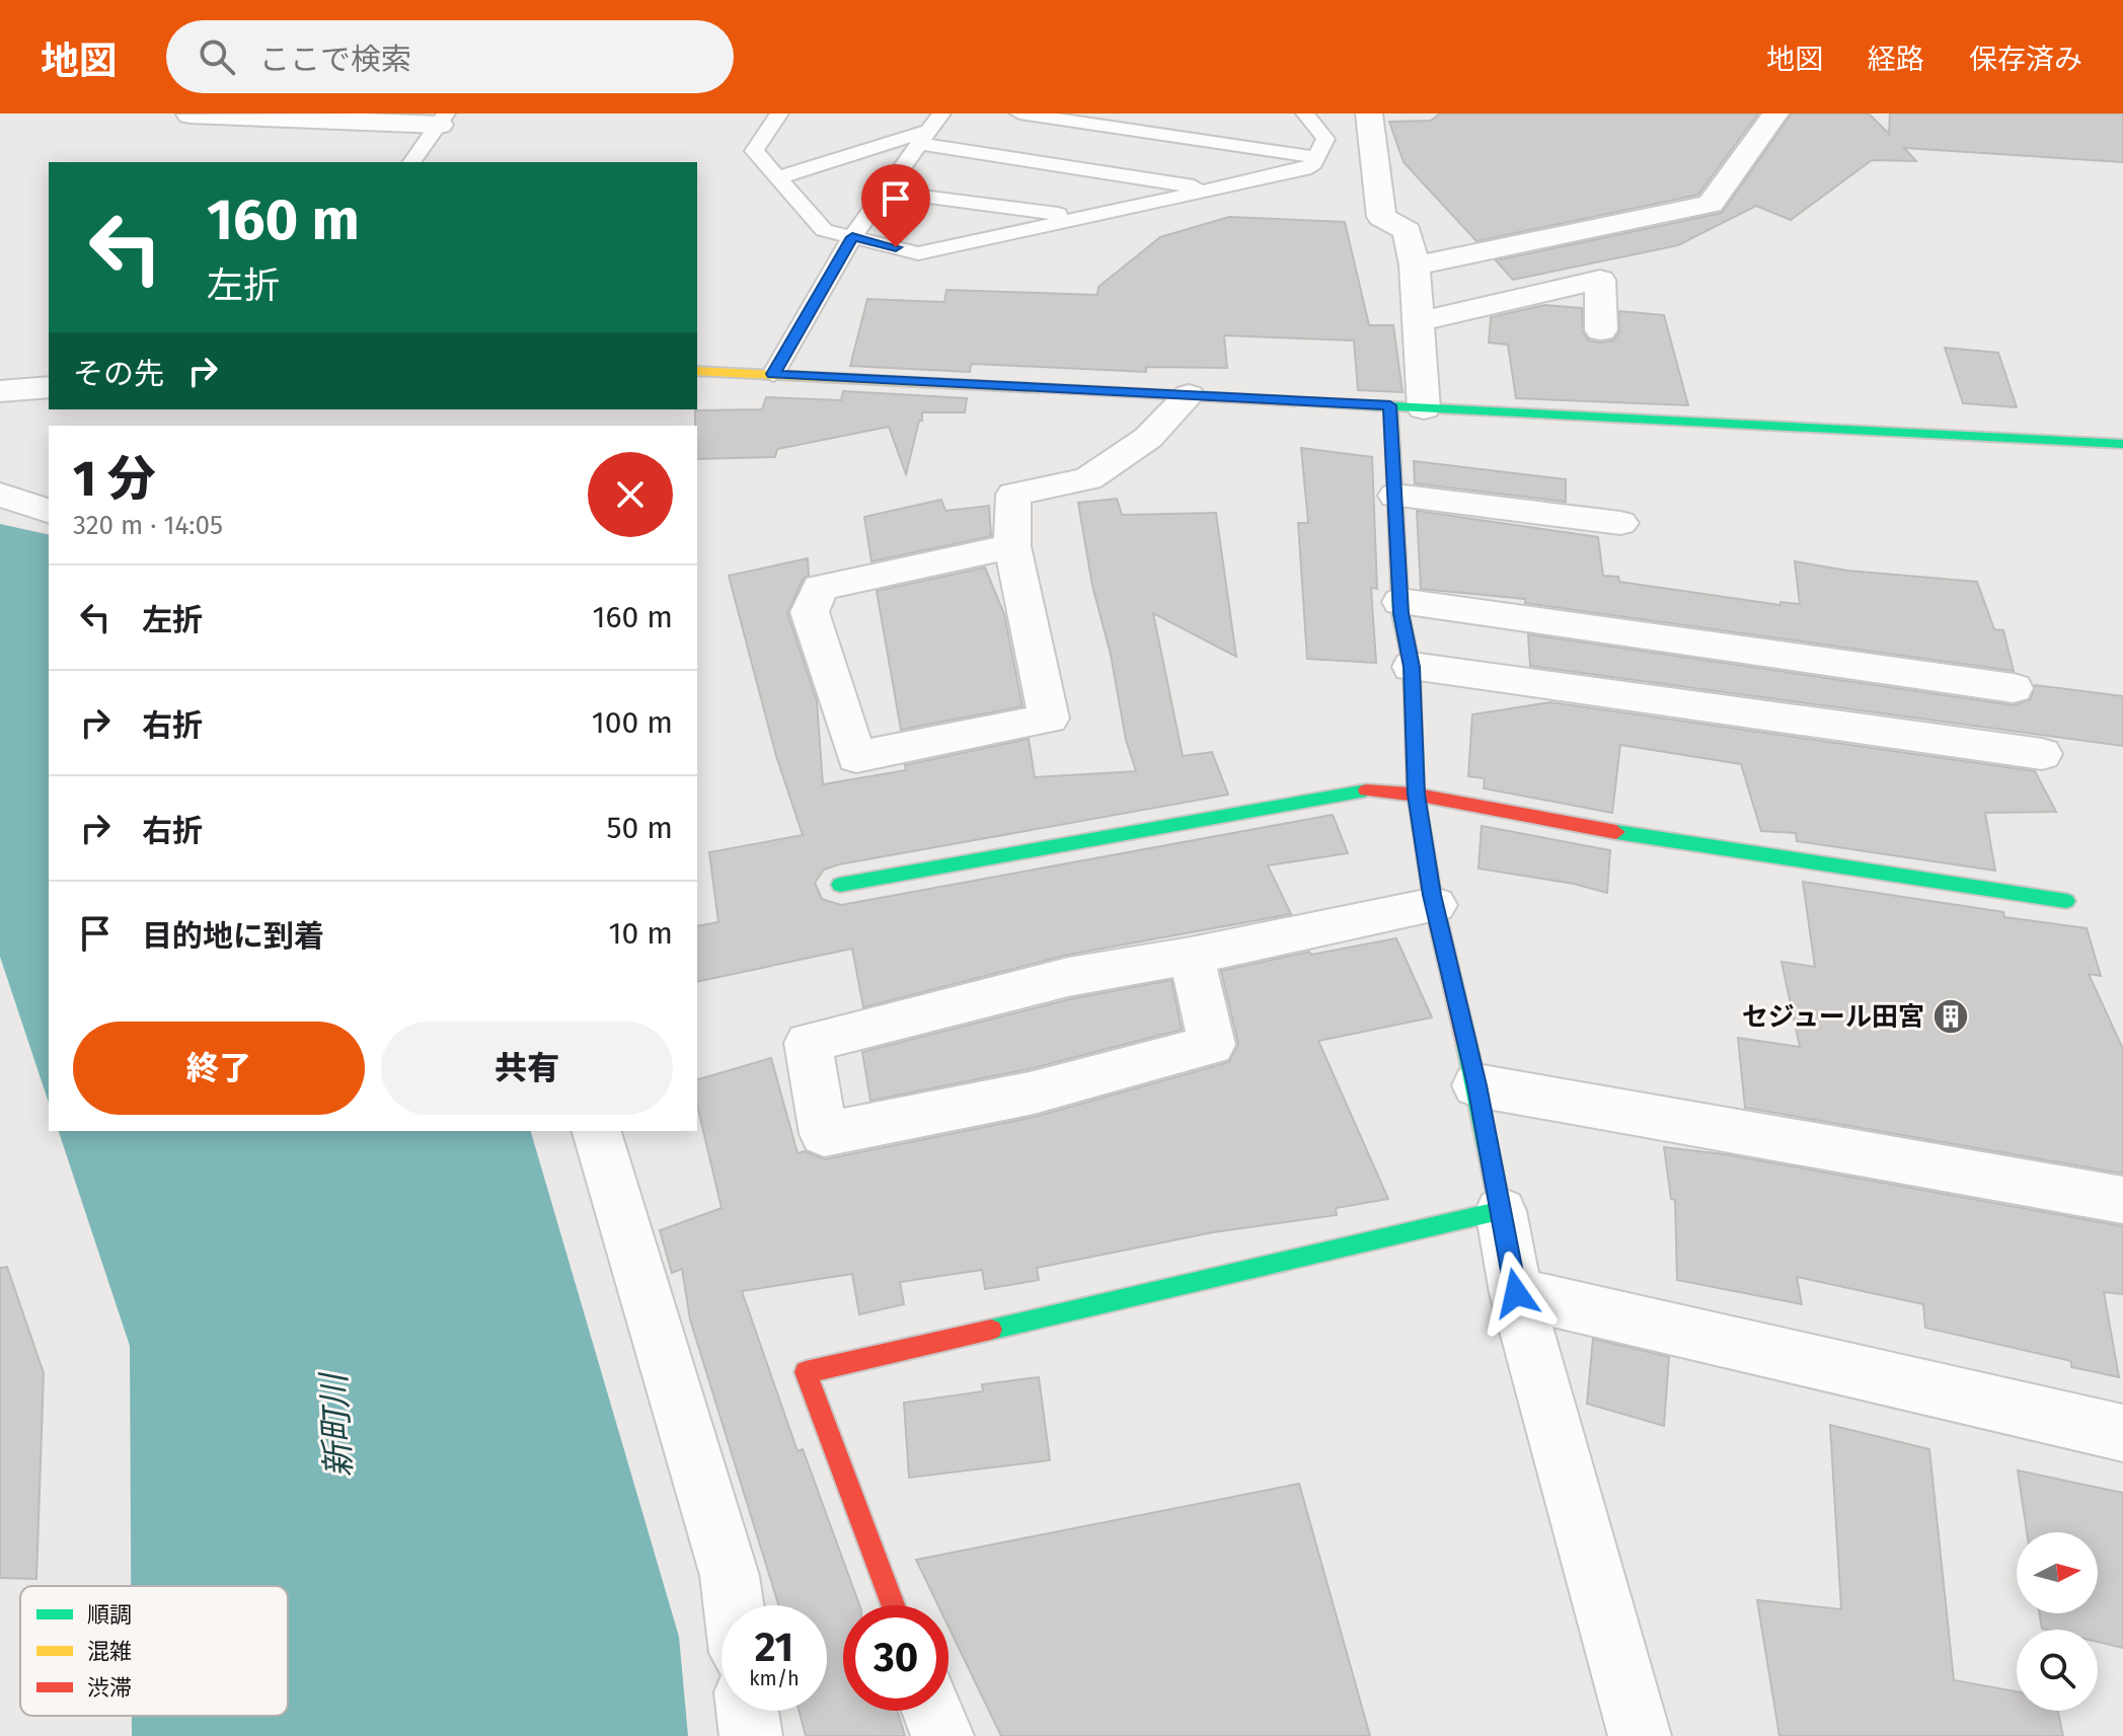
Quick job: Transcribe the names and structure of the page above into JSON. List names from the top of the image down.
{
  "water": ["新町川"],
  "places": {
    "building": ["セジュール田宮"]
  },
  "legend": ["順調", "混雑", "渋滞"],
  "north": "right",
  "page": {
    "header": "地図",
    "search": "ここで検索",
    "nav": ["地図", "経路", "保存済み"],
    "turn": ["160 m", "左折"],
    "then": "その先",
    "heading": ["1 分", "320 m · 14:05"],
    "list": [
      {
        "name": "左折",
        "value": "160 m"
      },
      {
        "name": "右折",
        "value": "100 m"
      },
      {
        "name": "右折",
        "value": "50 m"
      },
      {
        "name": "目的地に到着",
        "value": "10 m"
      }
    ],
    "buttons": ["終了", "共有"],
    "speed": "21 km/h",
    "limit": "30"
  }
}
